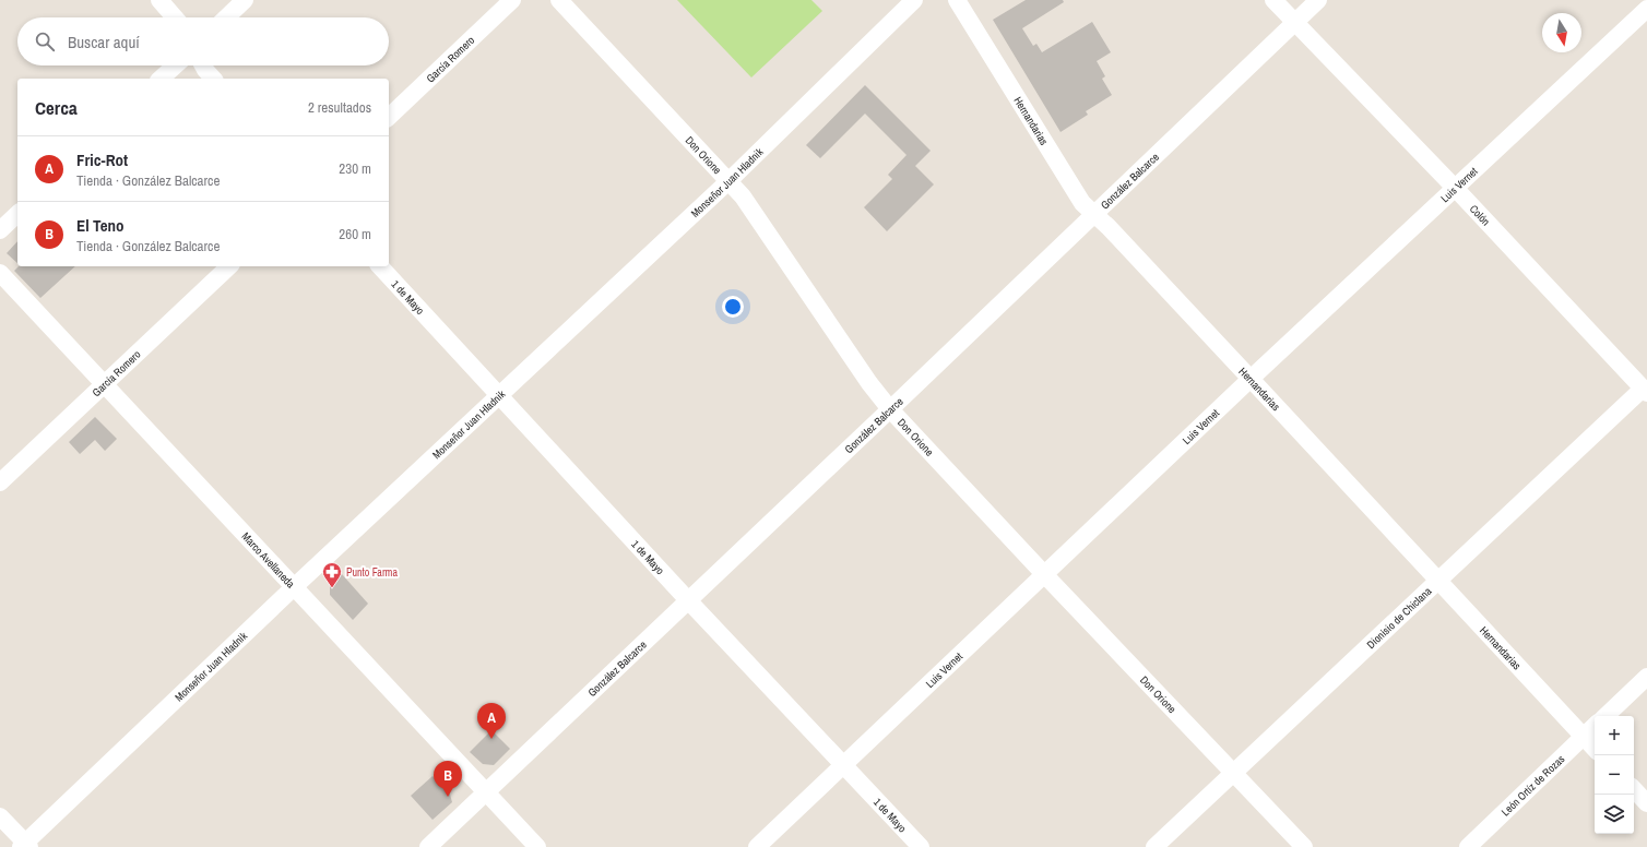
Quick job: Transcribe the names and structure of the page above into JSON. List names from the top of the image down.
{
  "streets": {
    "street": [
      "García Romero",
      "Hernandarias",
      "Don Orione",
      "González Balcarce",
      "Monseñor Juan Hladnik",
      "Luis Vernet",
      "Colón",
      "1 de Mayo",
      "Marco Avellaneda",
      "Dionisio de Chiclana",
      "León Ortíz de Rozas"
    ]
  },
  "crossings": [
    ["García Romero", "Marco Avellaneda"],
    ["Hernandarias", "González Balcarce"],
    ["Hernandarias", "Luis Vernet"],
    ["Hernandarias", "Dionisio de Chiclana"],
    ["Hernandarias", "León Ortíz de Rozas"],
    ["Don Orione", "González Balcarce"],
    ["Don Orione", "Monseñor Juan Hladnik"],
    ["Don Orione", "Luis Vernet"],
    ["Don Orione", "Dionisio de Chiclana"],
    ["González Balcarce", "Colón"],
    ["González Balcarce", "1 de Mayo"],
    ["González Balcarce", "Marco Avellaneda"],
    ["Monseñor Juan Hladnik", "1 de Mayo"],
    ["Monseñor Juan Hladnik", "Marco Avellaneda"],
    ["Luis Vernet", "Colón"],
    ["Luis Vernet", "1 de Mayo"],
    ["Colón", "Dionisio de Chiclana"]
  ],
  "places": {
    "pharmacy": ["Punto Farma"]
  },
  "north": "bottom",
  "page": {
    "search": "Buscar aquí",
    "heading": ["Cerca", "2 resultados"],
    "list": [
      {
        "mark": "A",
        "name": "Fric-Rot",
        "note": "Tienda · González Balcarce",
        "value": "230 m"
      },
      {
        "mark": "B",
        "name": "El Teno",
        "note": "Tienda · González Balcarce",
        "value": "260 m"
      }
    ],
    "pins": ["A", "B"],
    "map_buttons": ["+", "−"]
  }
}
